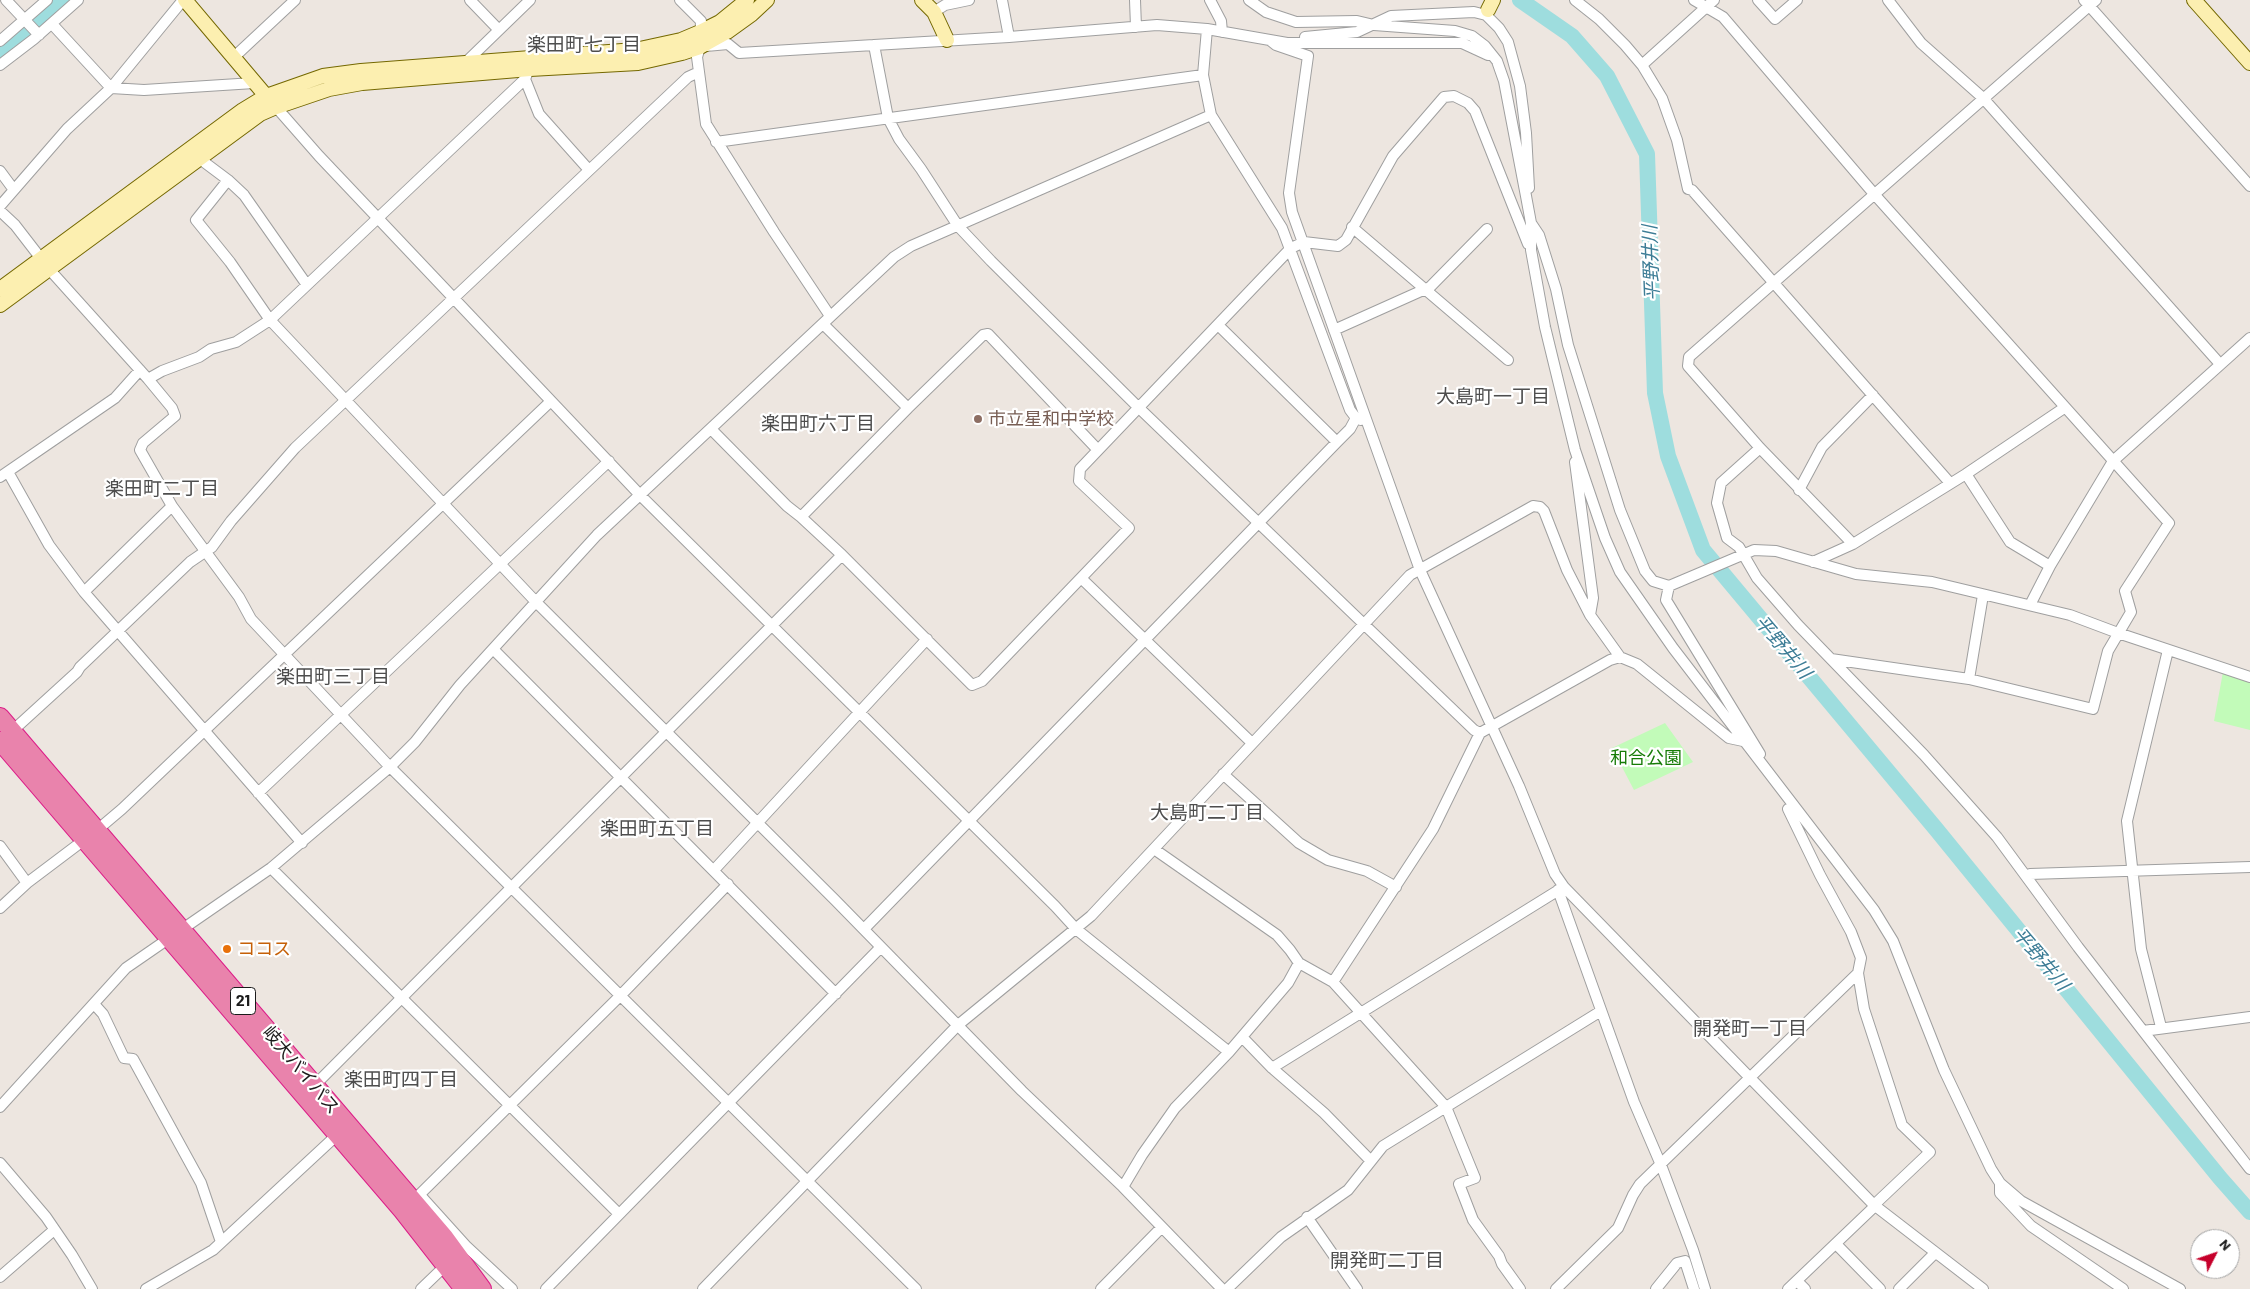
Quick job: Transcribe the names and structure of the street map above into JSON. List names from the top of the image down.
{
  "streets": {
    "highway": ["21", "岐大バイパス"]
  },
  "districts": [
    "楽田町七丁目",
    "大島町一丁目",
    "楽田町六丁目",
    "楽田町二丁目",
    "楽田町三丁目",
    "大島町二丁目",
    "楽田町五丁目",
    "開発町一丁目",
    "楽田町四丁目",
    "開発町二丁目"
  ],
  "water": ["平野井川"],
  "parks": ["和合公園"],
  "places": ["市立星和中学校", "ココス"],
  "north": "top right"
}
